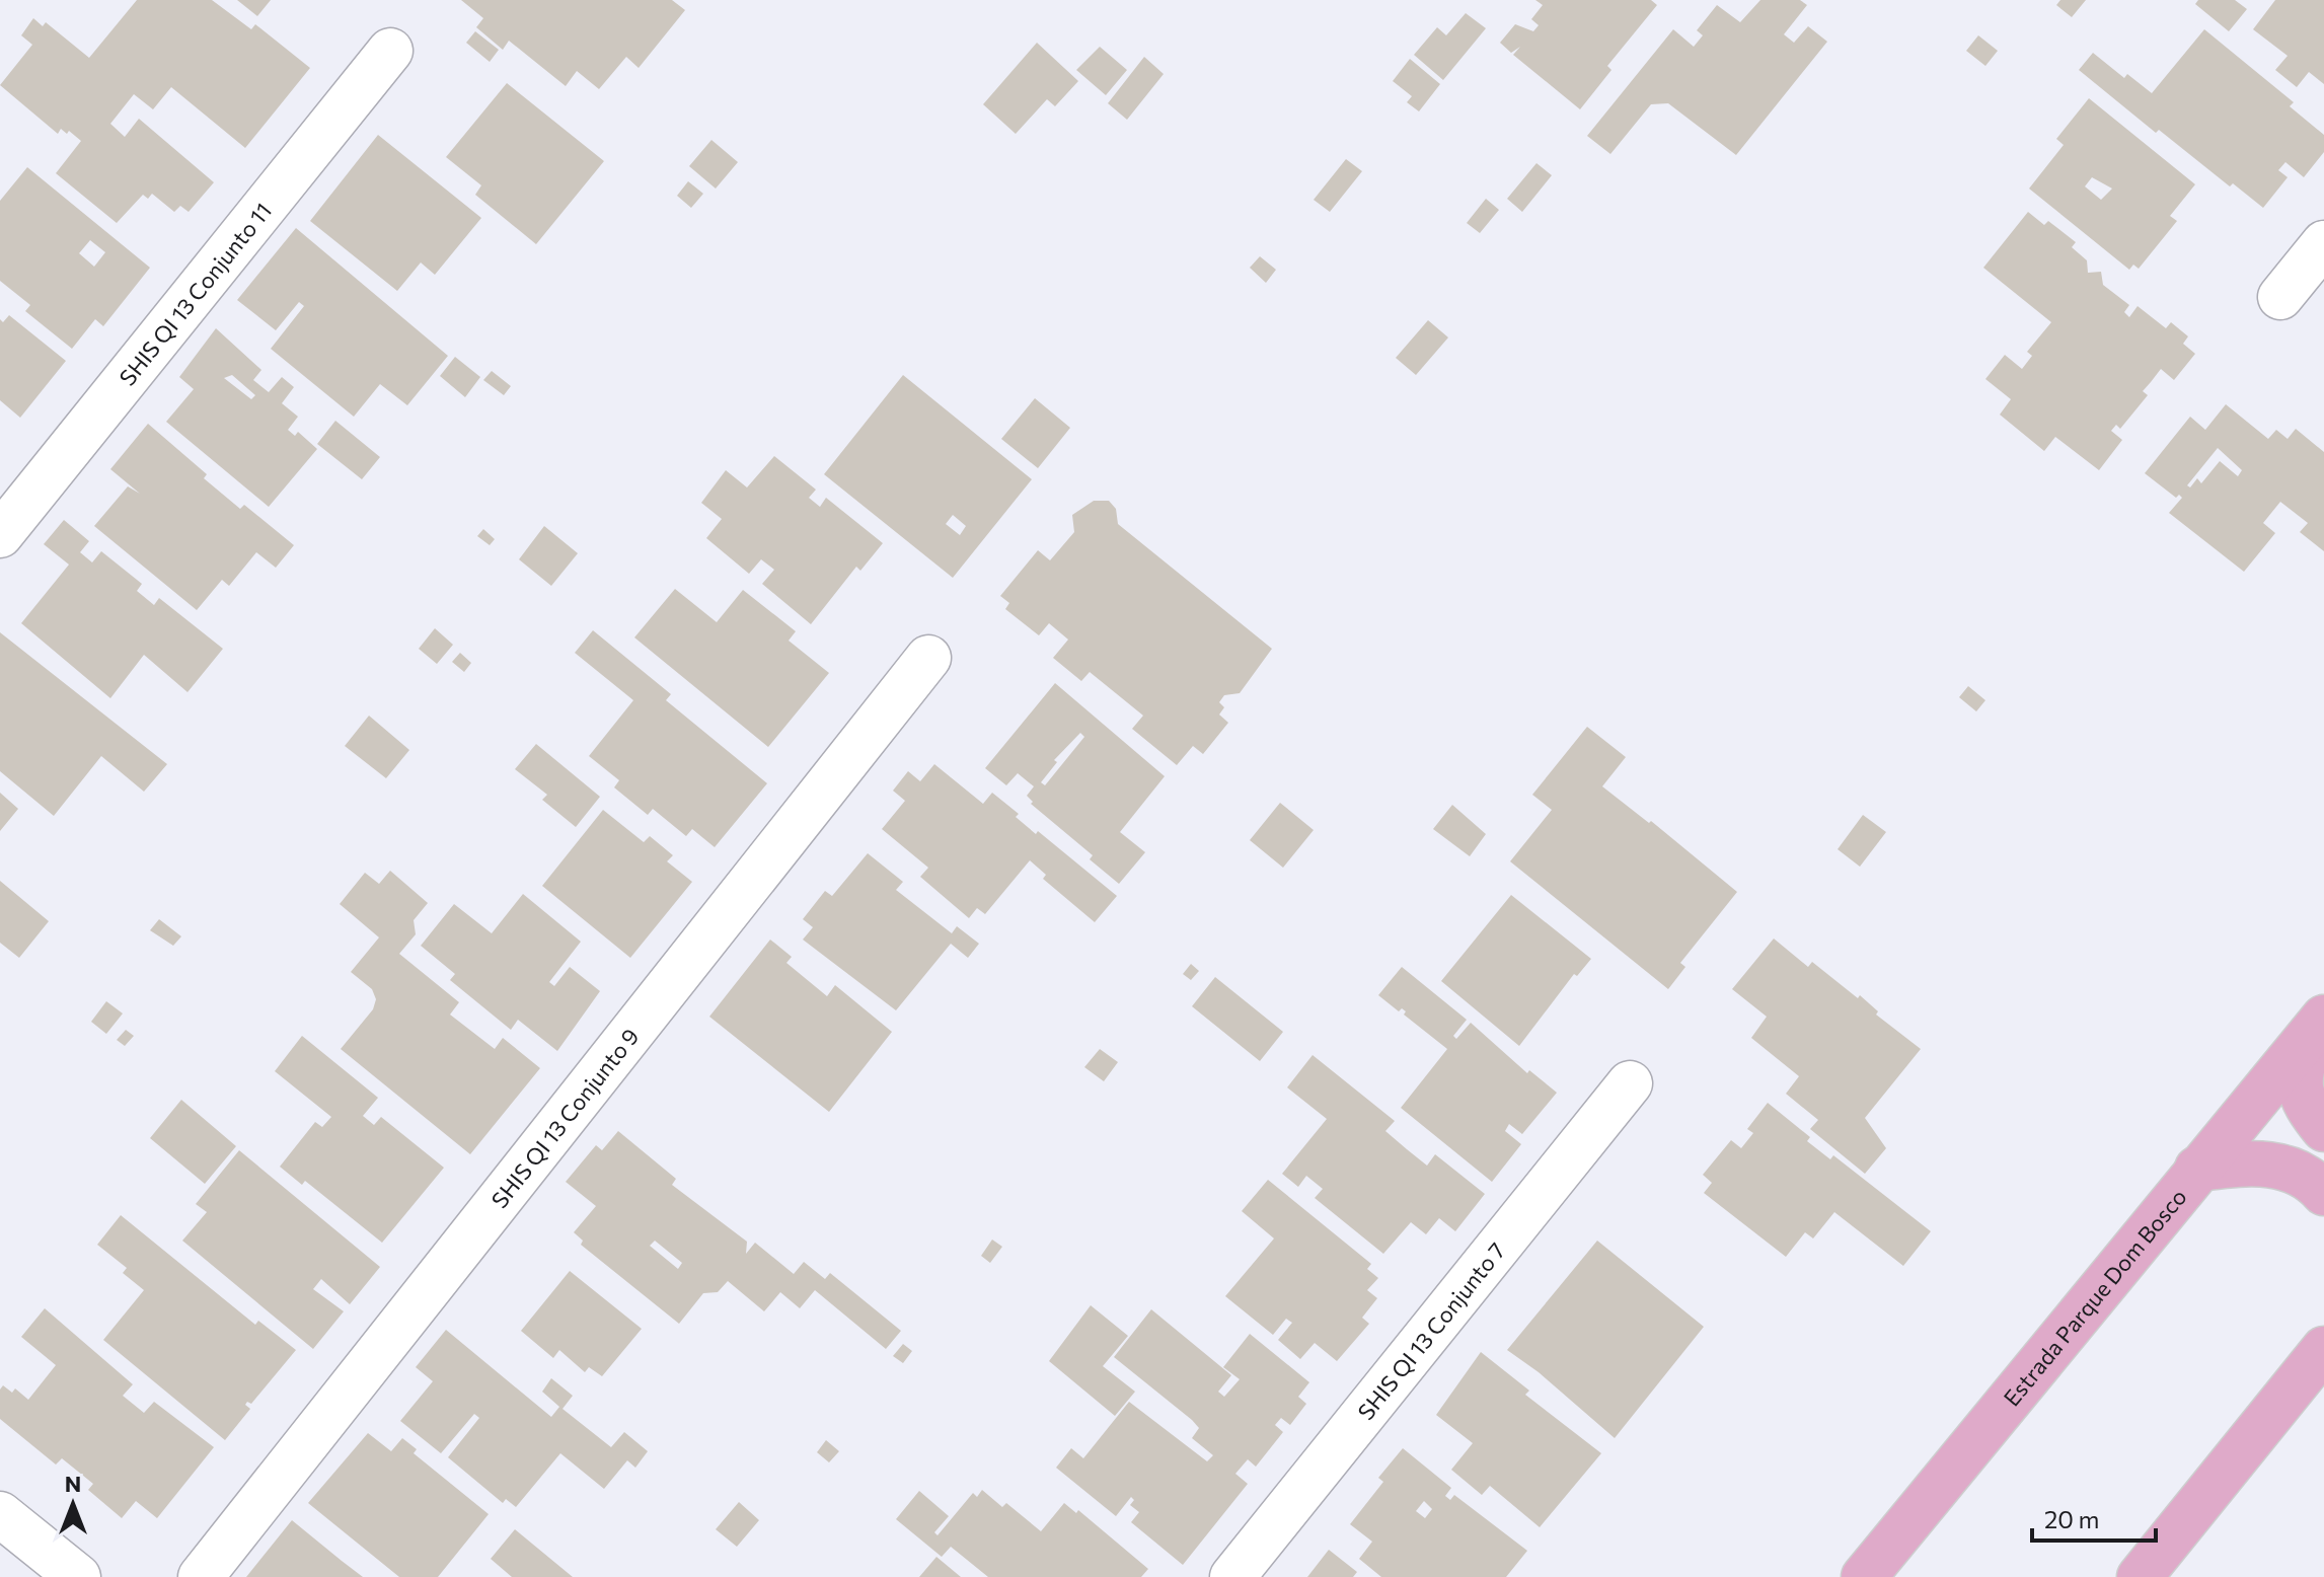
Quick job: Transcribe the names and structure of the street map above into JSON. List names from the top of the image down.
{
  "streets": {
    "main road": ["Estrada Parque Dom Bosco"],
    "street": ["SHIS QI 13 Conjunto 11", "SHIS QI 13 Conjunto 9", "SHIS QI 13 Conjunto 7"]
  },
  "scale_bar": "20 m",
  "north": "top"
}
